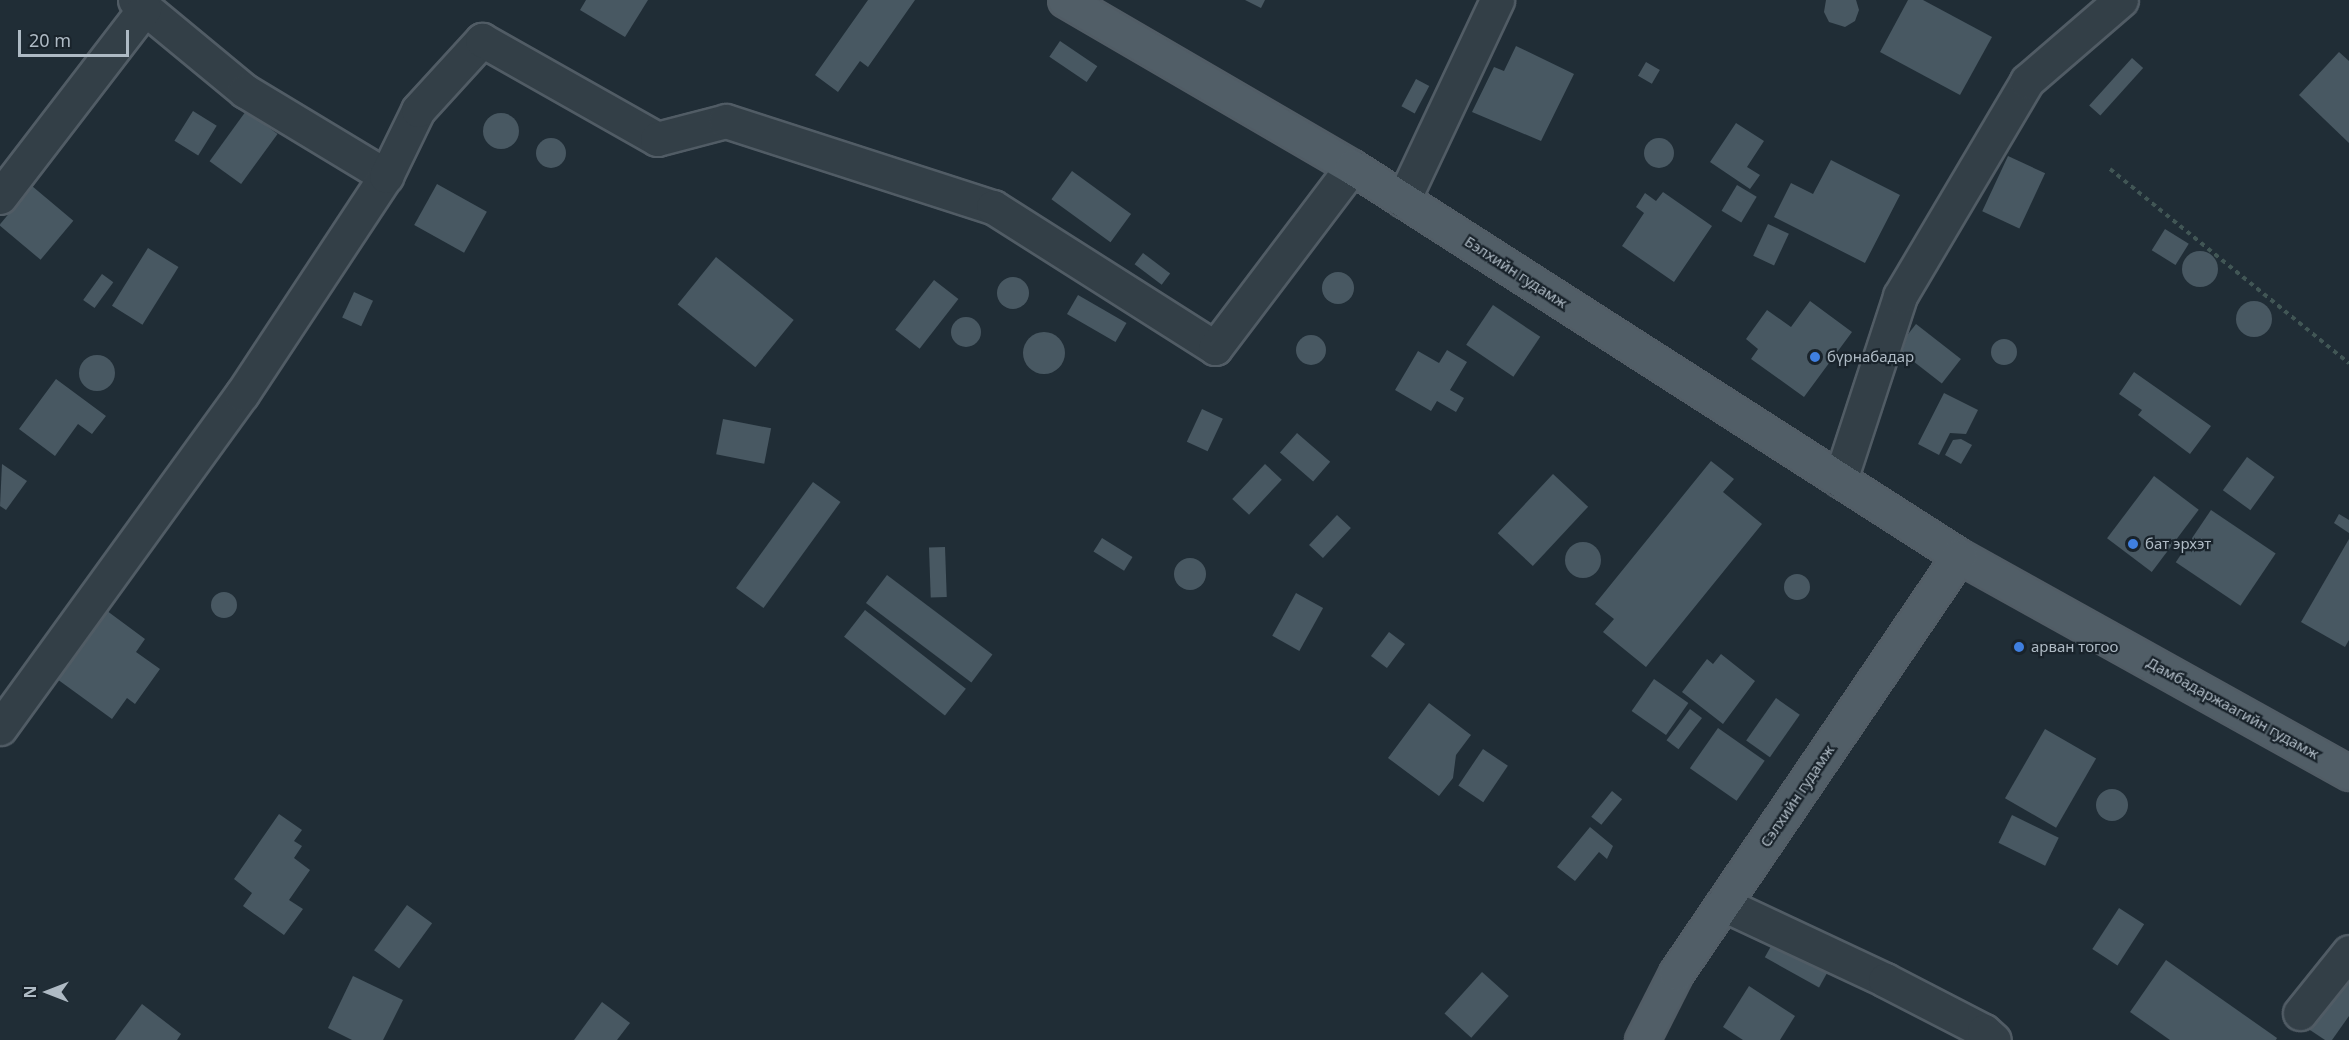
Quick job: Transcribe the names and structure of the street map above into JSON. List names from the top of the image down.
{
  "streets": {
    "main road": ["Бэлхийн гудамж", "Дамбадаржаагийн гудамж", "Сэлхийн гудамж"]
  },
  "crossings": [
    ["Бэлхийн гудамж", "Дамбадаржаагийн гудамж"],
    ["Бэлхийн гудамж", "Сэлхийн гудамж"],
    ["Дамбадаржаагийн гудамж", "Сэлхийн гудамж"]
  ],
  "places": ["бүрнабадар", "бат эрхэт", "арван тогоо"],
  "scale_bar": "20 m",
  "north": "left"
}
